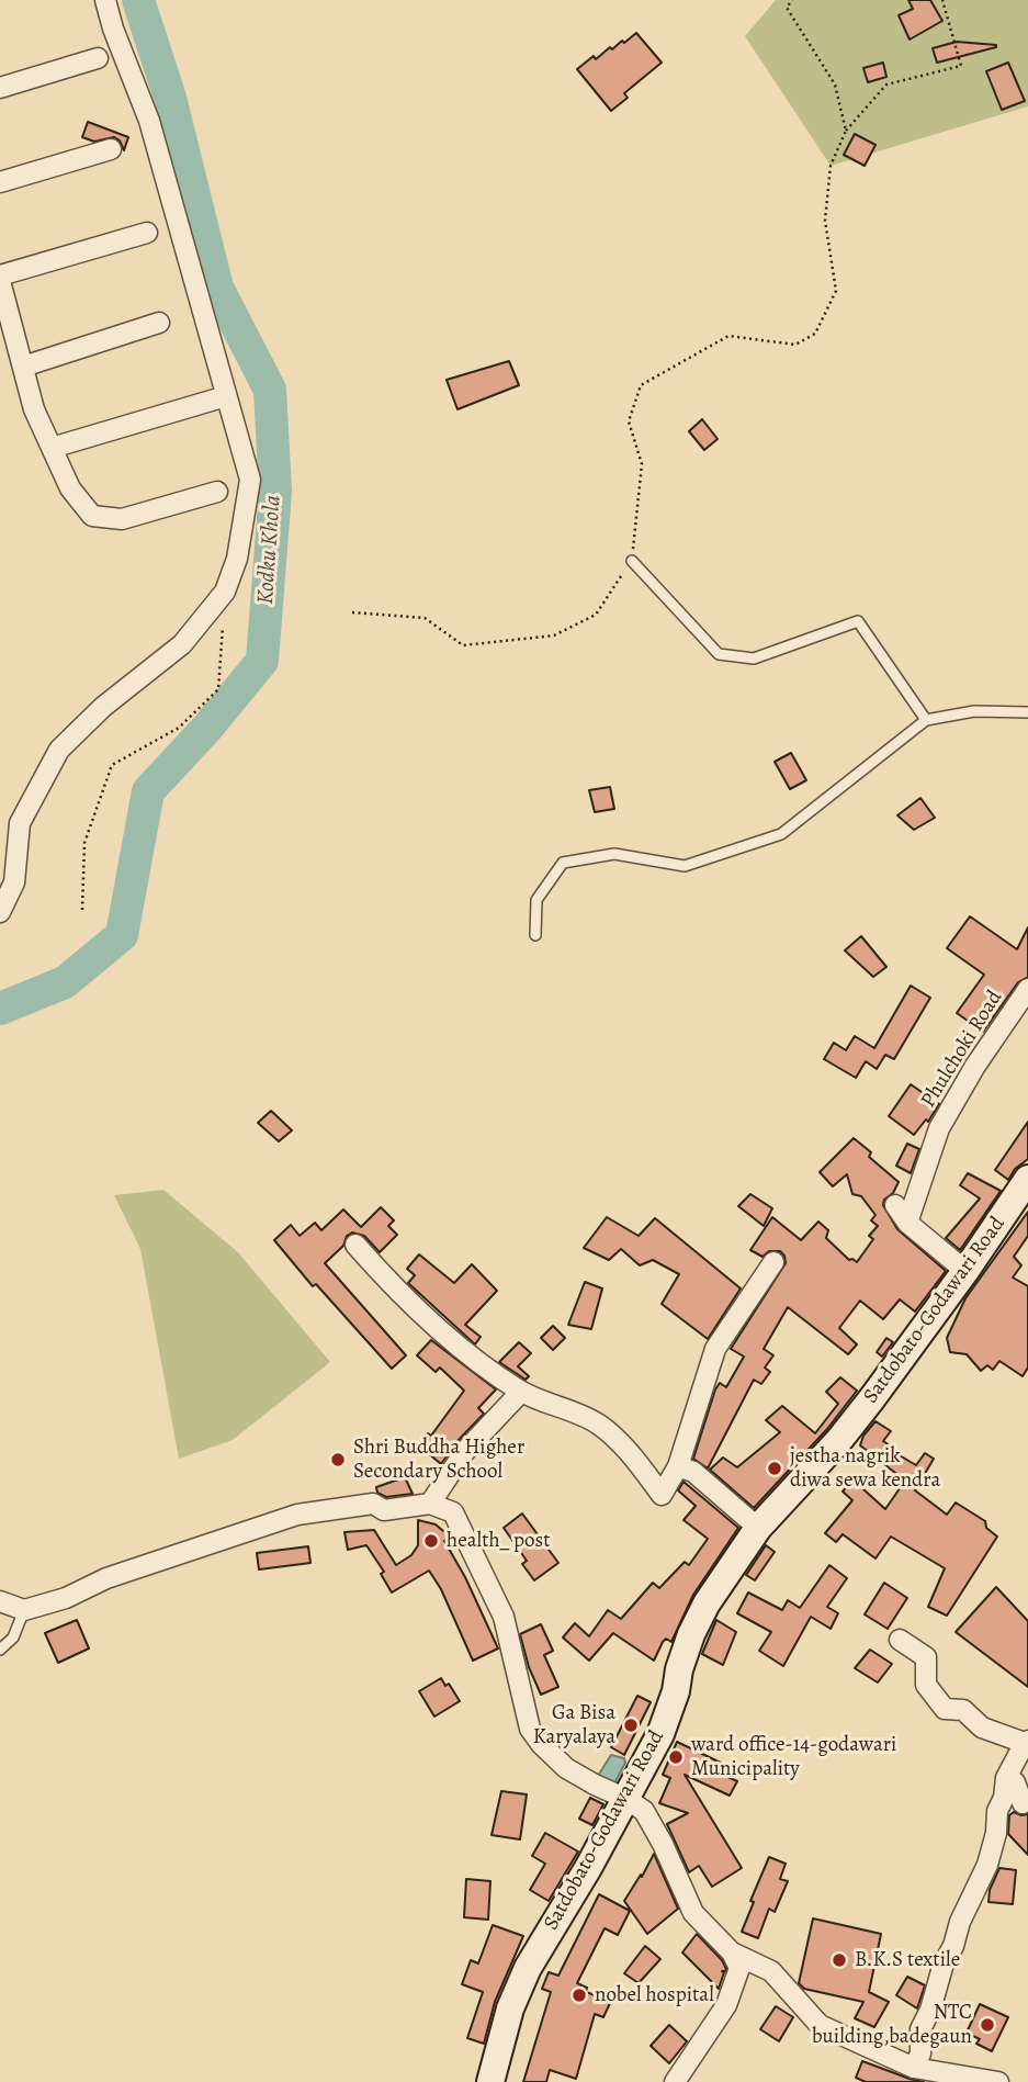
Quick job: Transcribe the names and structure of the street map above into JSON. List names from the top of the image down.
{
  "streets": {
    "street": ["Phulchoki Road", "Satdobato-Godawari Road"]
  },
  "water": ["Kodku Khola"],
  "places": [
    "Shri Buddha Higher Secondary School",
    "jestha nagrik diwa sewa kendra",
    "health_ post",
    "Ga Bisa Karyalaya",
    "ward office-14-godawari Municipality",
    "B.K.S textile",
    "nobel hospital",
    "NTC building,badegaun"
  ]
}
